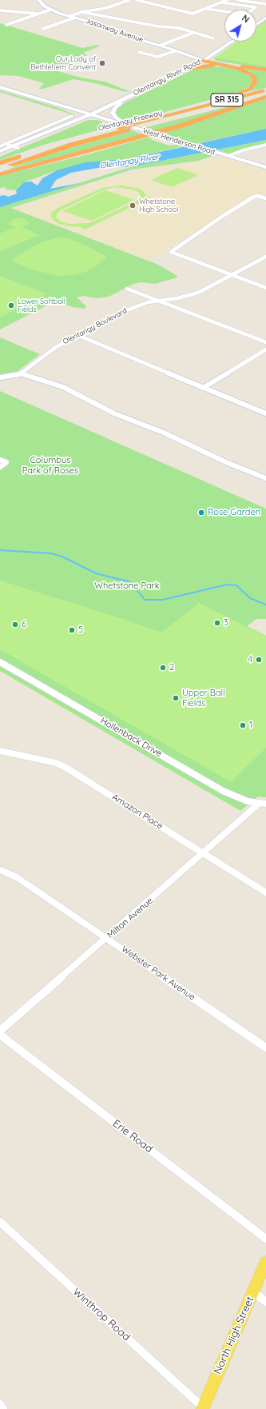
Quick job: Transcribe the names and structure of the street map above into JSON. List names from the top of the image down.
{
  "streets": {
    "highway": ["SR 315", "Olentangy Freeway"],
    "main road": [
      "Jasonway Avenue",
      "Olentangy River Road",
      "West Henderson Road",
      "North High Street"
    ],
    "street": [
      "Olentangy Boulevard",
      "Hollenback Drive",
      "Amazon Place",
      "Milton Avenue",
      "Webster Park Avenue",
      "Erie Road",
      "Winthrop Road"
    ]
  },
  "crossings": [
    ["Jasonway Avenue", "Olentangy River Road"],
    ["Olentangy River Road", "West Henderson Road"],
    ["Olentangy Freeway", "West Henderson Road"],
    ["Hollenback Drive", "Milton Avenue"],
    ["Amazon Place", "Milton Avenue"],
    ["Milton Avenue", "Webster Park Avenue"],
    ["Winthrop Road", "North High Street"]
  ],
  "water": ["Olentangy River"],
  "parks": ["Columbus Park of Roses", "Whetstone Park"],
  "places": [
    "Our Lady of Bethlehem Convent",
    "Whetstone High School",
    "Lower Softball Fields",
    "Rose Garden",
    "3",
    "6",
    "5",
    "4",
    "2",
    "Upper Ball Fields",
    "1"
  ],
  "north": "top right"
}
